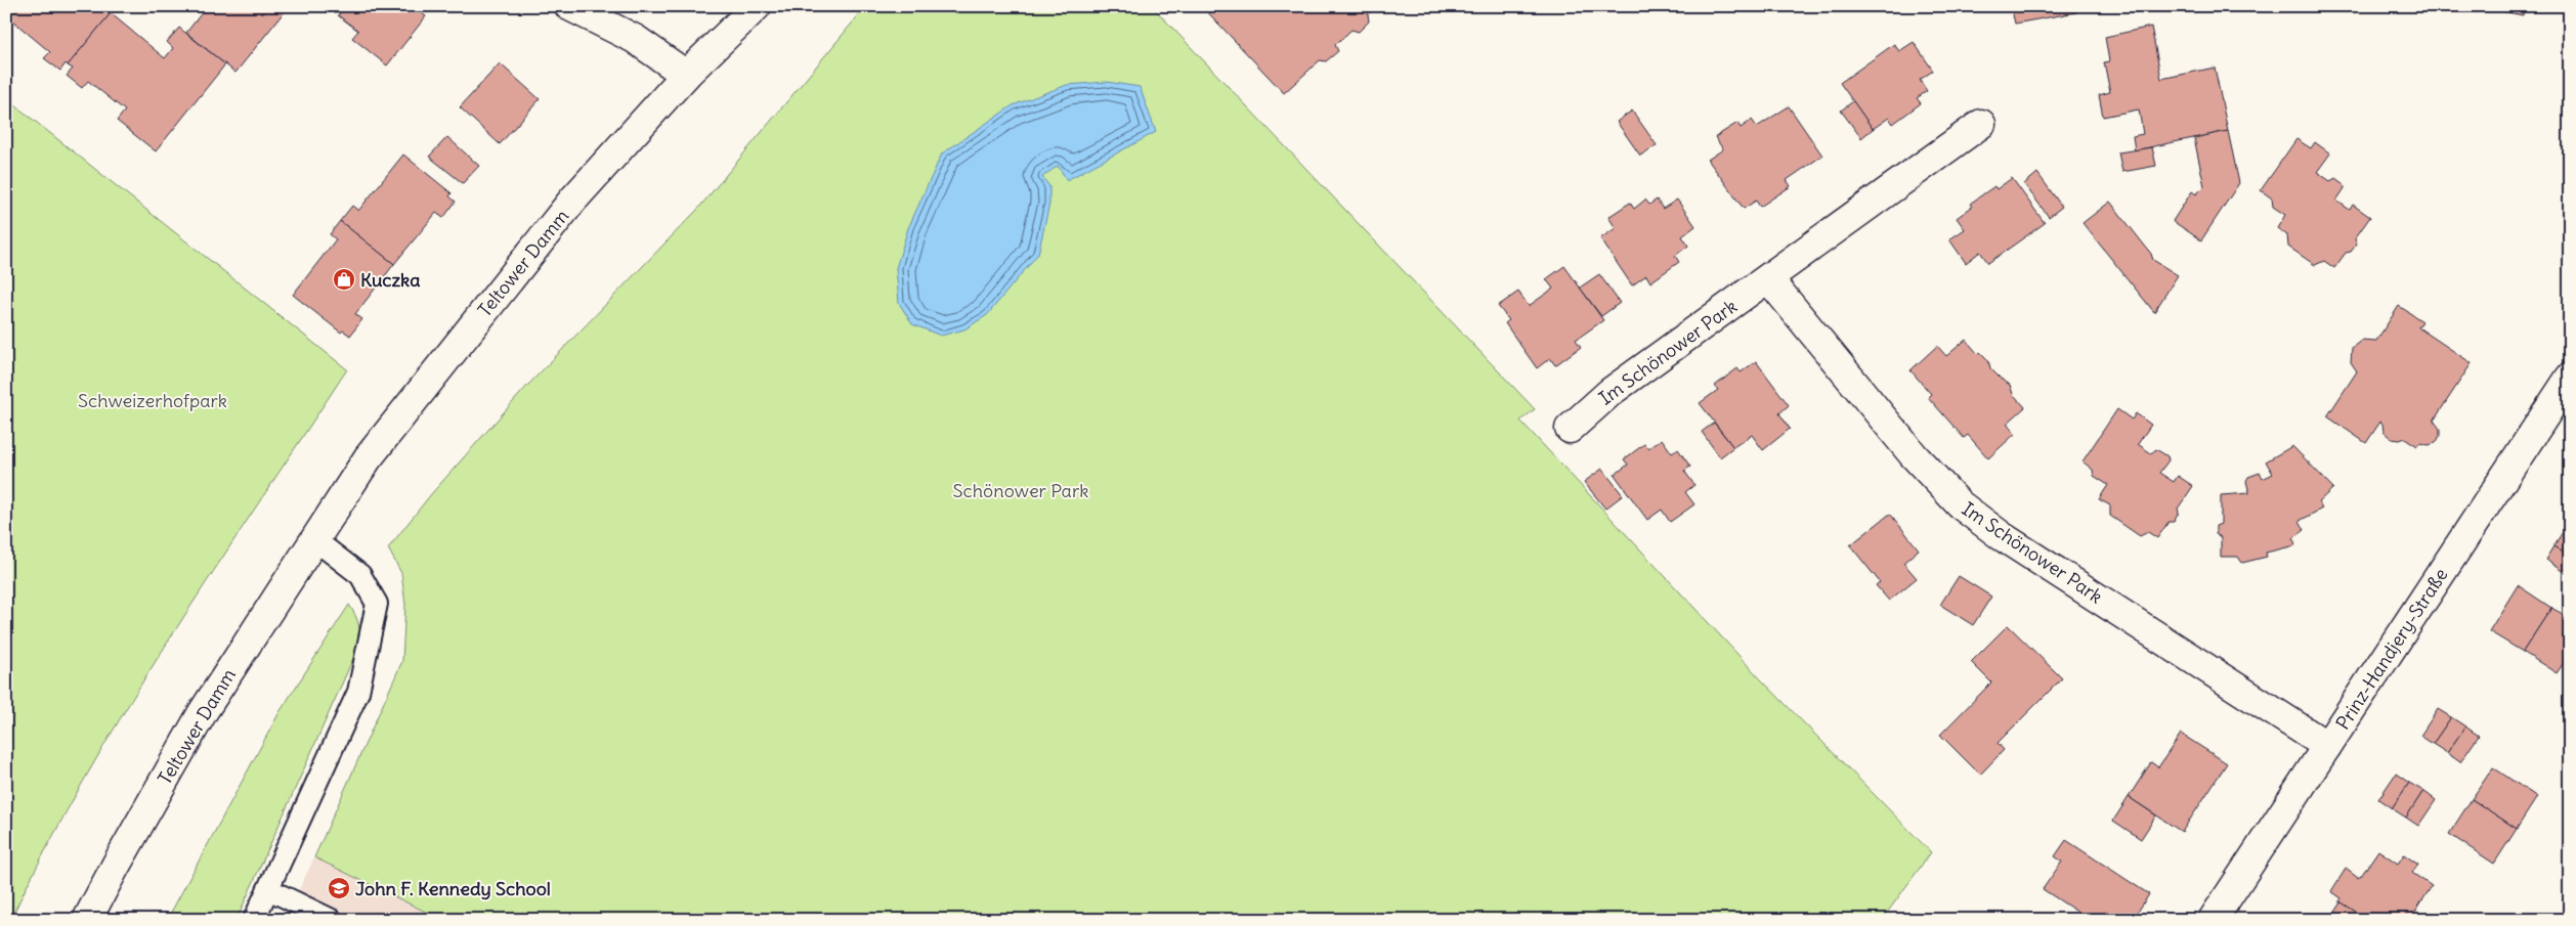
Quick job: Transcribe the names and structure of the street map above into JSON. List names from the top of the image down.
{
  "streets": {
    "street": ["Teltower Damm", "Im Schönower Park", "Prinz-Handjery-Straße"]
  },
  "crossings": [
    ["Im Schönower Park", "Prinz-Handjery-Straße"]
  ],
  "parks": ["Schweizerhofpark", "Schönower Park"],
  "places": {
    "shop": ["Kuczka"],
    "school or university": ["John F. Kennedy School"]
  }
}
